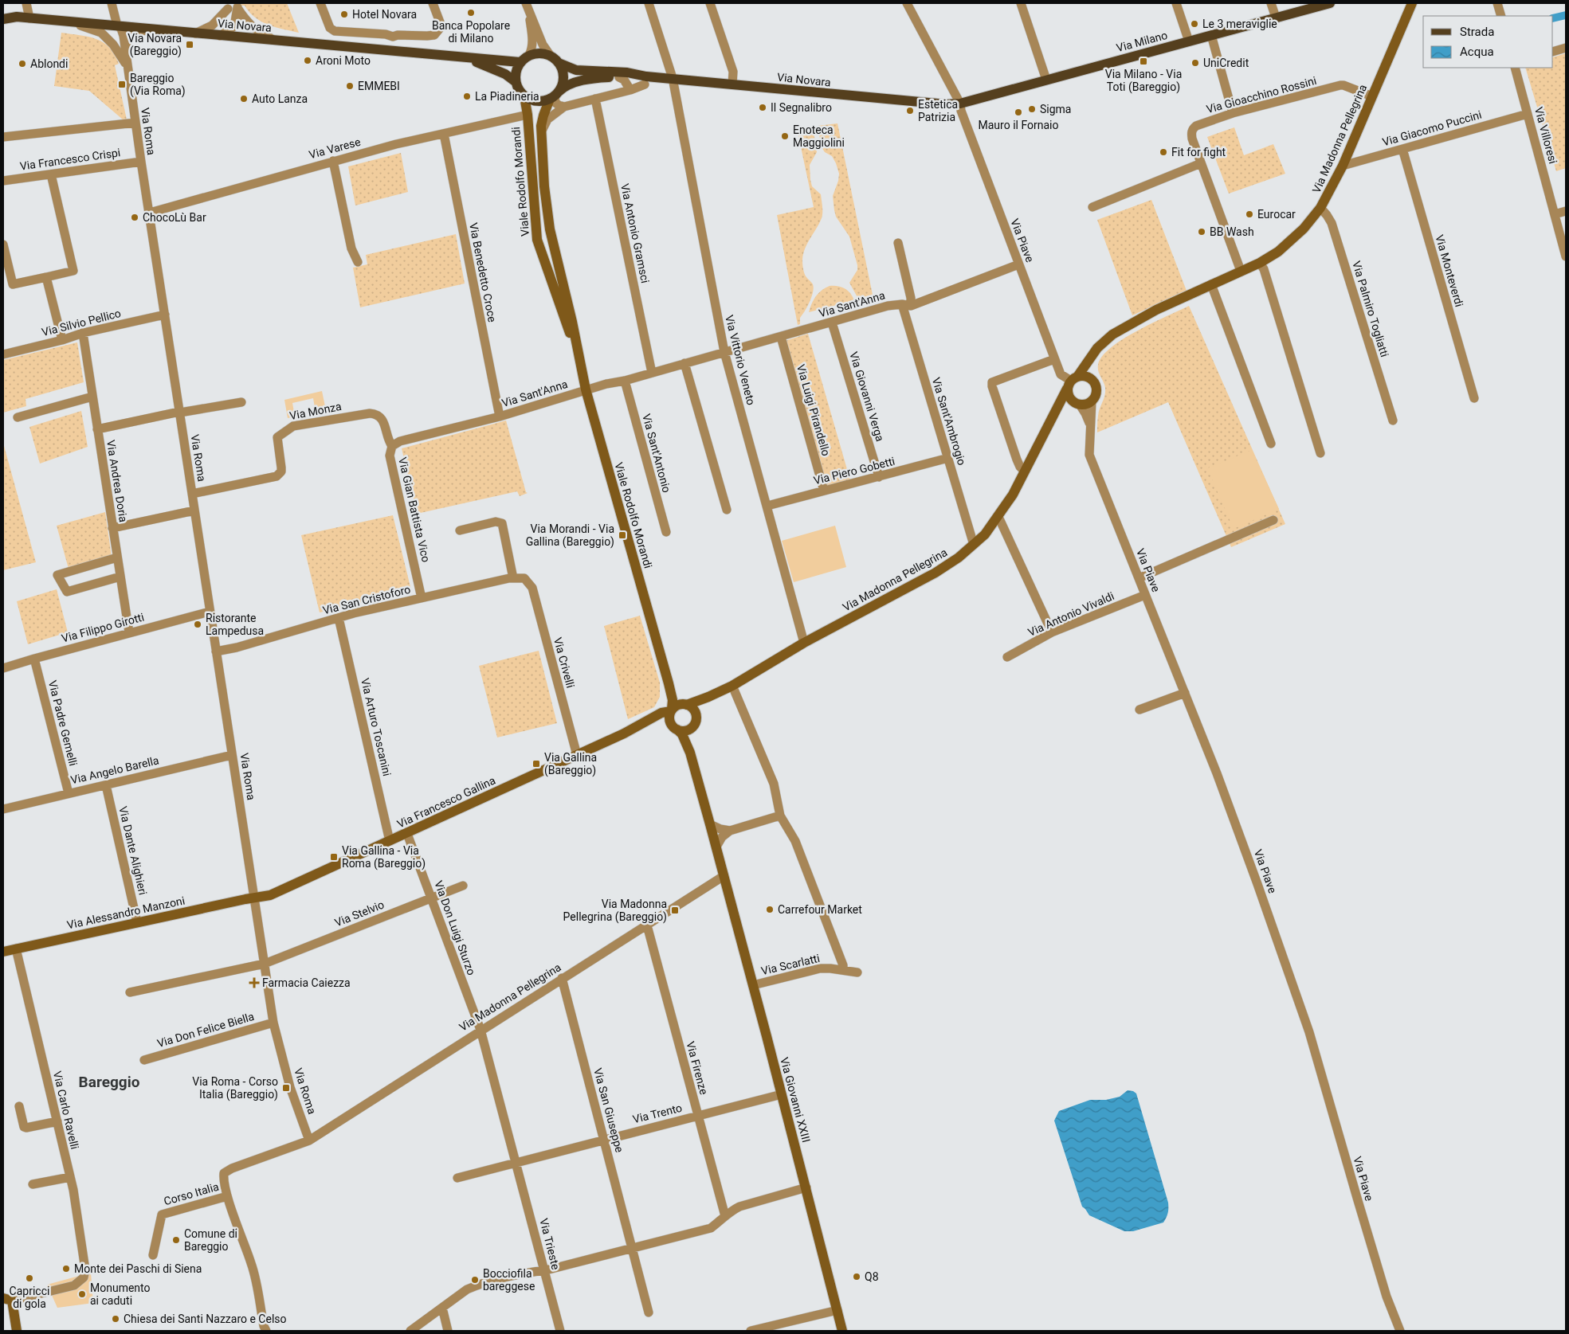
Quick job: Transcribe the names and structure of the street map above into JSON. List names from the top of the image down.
{
  "streets": {
    "main road": ["Via Novara", "Via Milano"],
    "street": [
      "Via Gioacchino Rossini",
      "Via Giacomo Puccini",
      "Via Roma",
      "Via Villoresi",
      "Via Madonna Pellegrina",
      "Via Varese",
      "Via Francesco Crispi",
      "Viale Rodolfo Morandi",
      "Via Antonio Gramsci",
      "Via Piave",
      "Via Monteverdi",
      "Via Benedetto Croce",
      "Via Sant'Anna",
      "Via Palmiro Togliatti",
      "Via Silvio Pellico",
      "Via Vittorio Veneto",
      "Via Giovanni Verga",
      "Via Luigi Pirandello",
      "Via Monza",
      "Via Sant'Ambrogio",
      "Via Sant'Antonio",
      "Via Piero Gobetti",
      "Via Andrea Doria",
      "Via Gian Battista Vico",
      "Via San Cristoforo",
      "Via Antonio Vivaldi",
      "Via Filippo Girotti",
      "Via Crivelli",
      "Via Padre Gemelli",
      "Via Arturo Toscanini",
      "Via Angelo Barella",
      "Via Francesco Gallina",
      "Via Dante Alighieri",
      "Via Alessandro Manzoni",
      "Via Stelvio",
      "Via Don Luigi Sturzo",
      "Via Scarlatti",
      "Via Don Felice Biella",
      "Via Firenze",
      "Via Giovanni XXIII",
      "Via Carlo Ravelli",
      "Via San Giuseppe",
      "Via Trento",
      "Corso Italia",
      "Via Trieste"
    ]
  },
  "crossings": [
    ["Via Novara", "Via Milano"],
    ["Via Novara", "Via Roma"],
    ["Via Novara", "Viale Rodolfo Morandi"],
    ["Via Novara", "Via Piave"],
    ["Via Novara", "Via Vittorio Veneto"],
    ["Via Milano", "Via Piave"],
    ["Via Gioacchino Rossini", "Via Madonna Pellegrina"],
    ["Via Giacomo Puccini", "Via Villoresi"],
    ["Via Giacomo Puccini", "Via Madonna Pellegrina"],
    ["Via Giacomo Puccini", "Via Monteverdi"],
    ["Via Roma", "Via Madonna Pellegrina"],
    ["Via Roma", "Via Varese"],
    ["Via Roma", "Via Francesco Crispi"],
    ["Via Roma", "Via Silvio Pellico"],
    ["Via Roma", "Via Monza"],
    ["Via Roma", "Via San Cristoforo"],
    ["Via Roma", "Via Filippo Girotti"],
    ["Via Roma", "Via Angelo Barella"],
    ["Via Roma", "Via Francesco Gallina"],
    ["Via Roma", "Via Alessandro Manzoni"],
    ["Via Roma", "Via Stelvio"],
    ["Via Roma", "Via Don Felice Biella"],
    ["Via Roma", "Corso Italia"],
    ["Via Madonna Pellegrina", "Viale Rodolfo Morandi"],
    ["Via Madonna Pellegrina", "Via Piave"],
    ["Via Madonna Pellegrina", "Via Palmiro Togliatti"],
    ["Via Madonna Pellegrina", "Via Vittorio Veneto"],
    ["Via Madonna Pellegrina", "Via Sant'Ambrogio"],
    ["Via Madonna Pellegrina", "Via Francesco Gallina"],
    ["Via Madonna Pellegrina", "Via Don Luigi Sturzo"],
    ["Via Madonna Pellegrina", "Via Firenze"],
    ["Via Madonna Pellegrina", "Via Giovanni XXIII"],
    ["Via Madonna Pellegrina", "Via San Giuseppe"],
    ["Via Madonna Pellegrina", "Corso Italia"],
    ["Via Madonna Pellegrina", "Via Trieste"],
    ["Via Varese", "Viale Rodolfo Morandi"],
    ["Via Varese", "Via Benedetto Croce"],
    ["Viale Rodolfo Morandi", "Via Sant'Anna"],
    ["Viale Rodolfo Morandi", "Via Francesco Gallina"],
    ["Via Antonio Gramsci", "Via Sant'Anna"],
    ["Via Piave", "Via Sant'Anna"],
    ["Via Piave", "Via Antonio Vivaldi"],
    ["Via Benedetto Croce", "Via Sant'Anna"],
    ["Via Sant'Anna", "Via Vittorio Veneto"],
    ["Via Sant'Anna", "Via Giovanni Verga"],
    ["Via Sant'Anna", "Via Luigi Pirandello"],
    ["Via Sant'Anna", "Via Sant'Ambrogio"],
    ["Via Sant'Anna", "Via Sant'Antonio"],
    ["Via Sant'Anna", "Via Gian Battista Vico"],
    ["Via Silvio Pellico", "Via Andrea Doria"],
    ["Via Vittorio Veneto", "Via Piero Gobetti"],
    ["Via Giovanni Verga", "Via Piero Gobetti"],
    ["Via Luigi Pirandello", "Via Piero Gobetti"],
    ["Via Monza", "Via Gian Battista Vico"],
    ["Via Sant'Ambrogio", "Via Piero Gobetti"],
    ["Via Andrea Doria", "Via Filippo Girotti"],
    ["Via Gian Battista Vico", "Via San Cristoforo"],
    ["Via San Cristoforo", "Via Crivelli"],
    ["Via San Cristoforo", "Via Arturo Toscanini"],
    ["Via Filippo Girotti", "Via Padre Gemelli"],
    ["Via Crivelli", "Via Francesco Gallina"],
    ["Via Padre Gemelli", "Via Angelo Barella"],
    ["Via Arturo Toscanini", "Via Francesco Gallina"],
    ["Via Angelo Barella", "Via Dante Alighieri"],
    ["Via Francesco Gallina", "Via Alessandro Manzoni"],
    ["Via Francesco Gallina", "Via Don Luigi Sturzo"],
    ["Via Dante Alighieri", "Via Alessandro Manzoni"],
    ["Via Alessandro Manzoni", "Via Carlo Ravelli"],
    ["Via Stelvio", "Via Don Luigi Sturzo"],
    ["Via Don Luigi Sturzo", "Via Trieste"],
    ["Via Scarlatti", "Via Giovanni XXIII"],
    ["Via Firenze", "Via Trento"],
    ["Via Giovanni XXIII", "Via Trento"],
    ["Via San Giuseppe", "Via Trento"],
    ["Via Trento", "Via Trieste"]
  ],
  "districts": ["Bareggio"],
  "places": {
    "other": [
      "Banca Popolare di Milano",
      "Hotel Novara",
      "Le 3 meraviglie",
      "Aroni Moto",
      "UniCredit",
      "Ablondi",
      "EMMEBI",
      "La Piadineria",
      "Auto Lanza",
      "Il Segnalibro",
      "Sigma",
      "Estetica Patrizia",
      "Mauro il Fornaio",
      "Enoteca Maggiolini",
      "Fit for fight",
      "Eurocar",
      "ChocoLù Bar",
      "BB Wash",
      "Ristorante Lampedusa",
      "Carrefour Market",
      "Comune di Bareggio",
      "Monte dei Paschi di Siena",
      "Q8",
      "Capricci di gola",
      "Bocciofila bareggese",
      "Monumento ai caduti",
      "Chiesa dei Santi Nazzaro e Celso"
    ],
    "transit": [
      "Via Novara (Bareggio)",
      "Via Milano - Via Toti (Bareggio)",
      "Bareggio (Via Roma)",
      "Via Morandi - Via Gallina (Bareggio)",
      "Via Gallina (Bareggio)",
      "Via Gallina - Via Roma (Bareggio)",
      "Via Madonna Pellegrina (Bareggio)",
      "Via Roma - Corso Italia (Bareggio)"
    ],
    "health": ["Farmacia Caiezza"]
  },
  "legend": ["Strada", "Acqua"]
}
